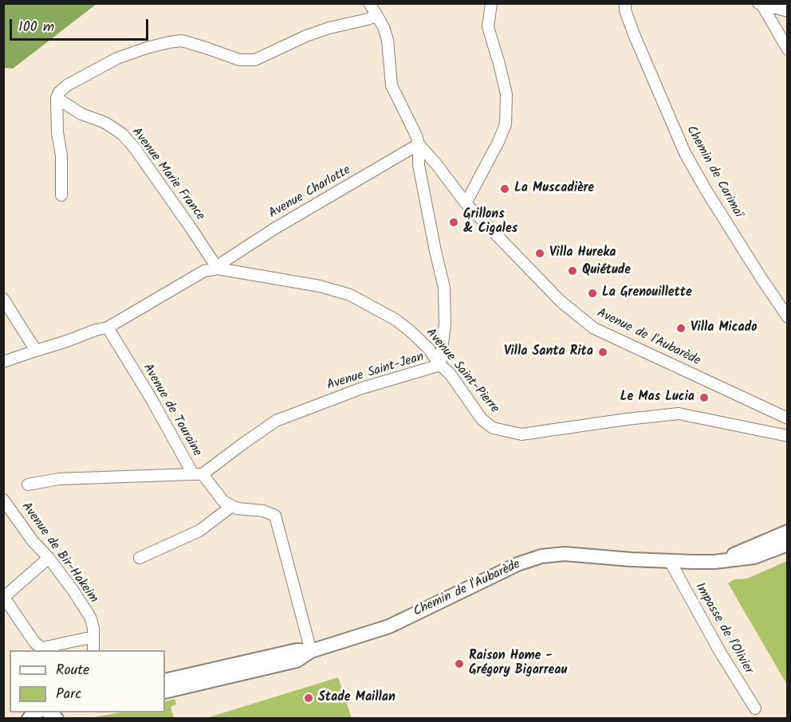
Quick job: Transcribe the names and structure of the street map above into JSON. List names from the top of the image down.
{
  "streets": {
    "main road": ["Chemin de l'Aubarède"],
    "street": [
      "Chemin de Carimaï",
      "Avenue Marie France",
      "Avenue Charlotte",
      "Avenue de l'Aubarède",
      "Avenue Saint-Pierre",
      "Avenue Saint-Jean",
      "Avenue de Touraine",
      "Avenue de Bir-Hakeim",
      "Impasse de l'Olivier"
    ]
  },
  "crossings": [
    ["Avenue Marie France", "Avenue Charlotte"],
    ["Avenue Marie France", "Avenue Saint-Pierre"],
    ["Avenue Charlotte", "Avenue de l'Aubarède"],
    ["Avenue Charlotte", "Avenue Saint-Pierre"],
    ["Avenue Charlotte", "Avenue Saint-Jean"],
    ["Avenue de l'Aubarède", "Avenue Saint-Jean"],
    ["Avenue Saint-Pierre", "Avenue Saint-Jean"],
    ["Avenue Saint-Jean", "Avenue de Touraine"],
    ["Chemin de l'Aubarède", "Impasse de l'Olivier"]
  ],
  "places": [
    "La Muscadière",
    "Grillons & Cigales",
    "Villa Hureka",
    "Quiétude",
    "La Grenouillette",
    "Villa Micado",
    "Villa Santa Rita",
    "Le Mas Lucia",
    "Raison Home - Grégory Bigarreau",
    "Stade Maillan"
  ],
  "legend": ["Route", "Parc"],
  "scale_bar": "100 m"
}
